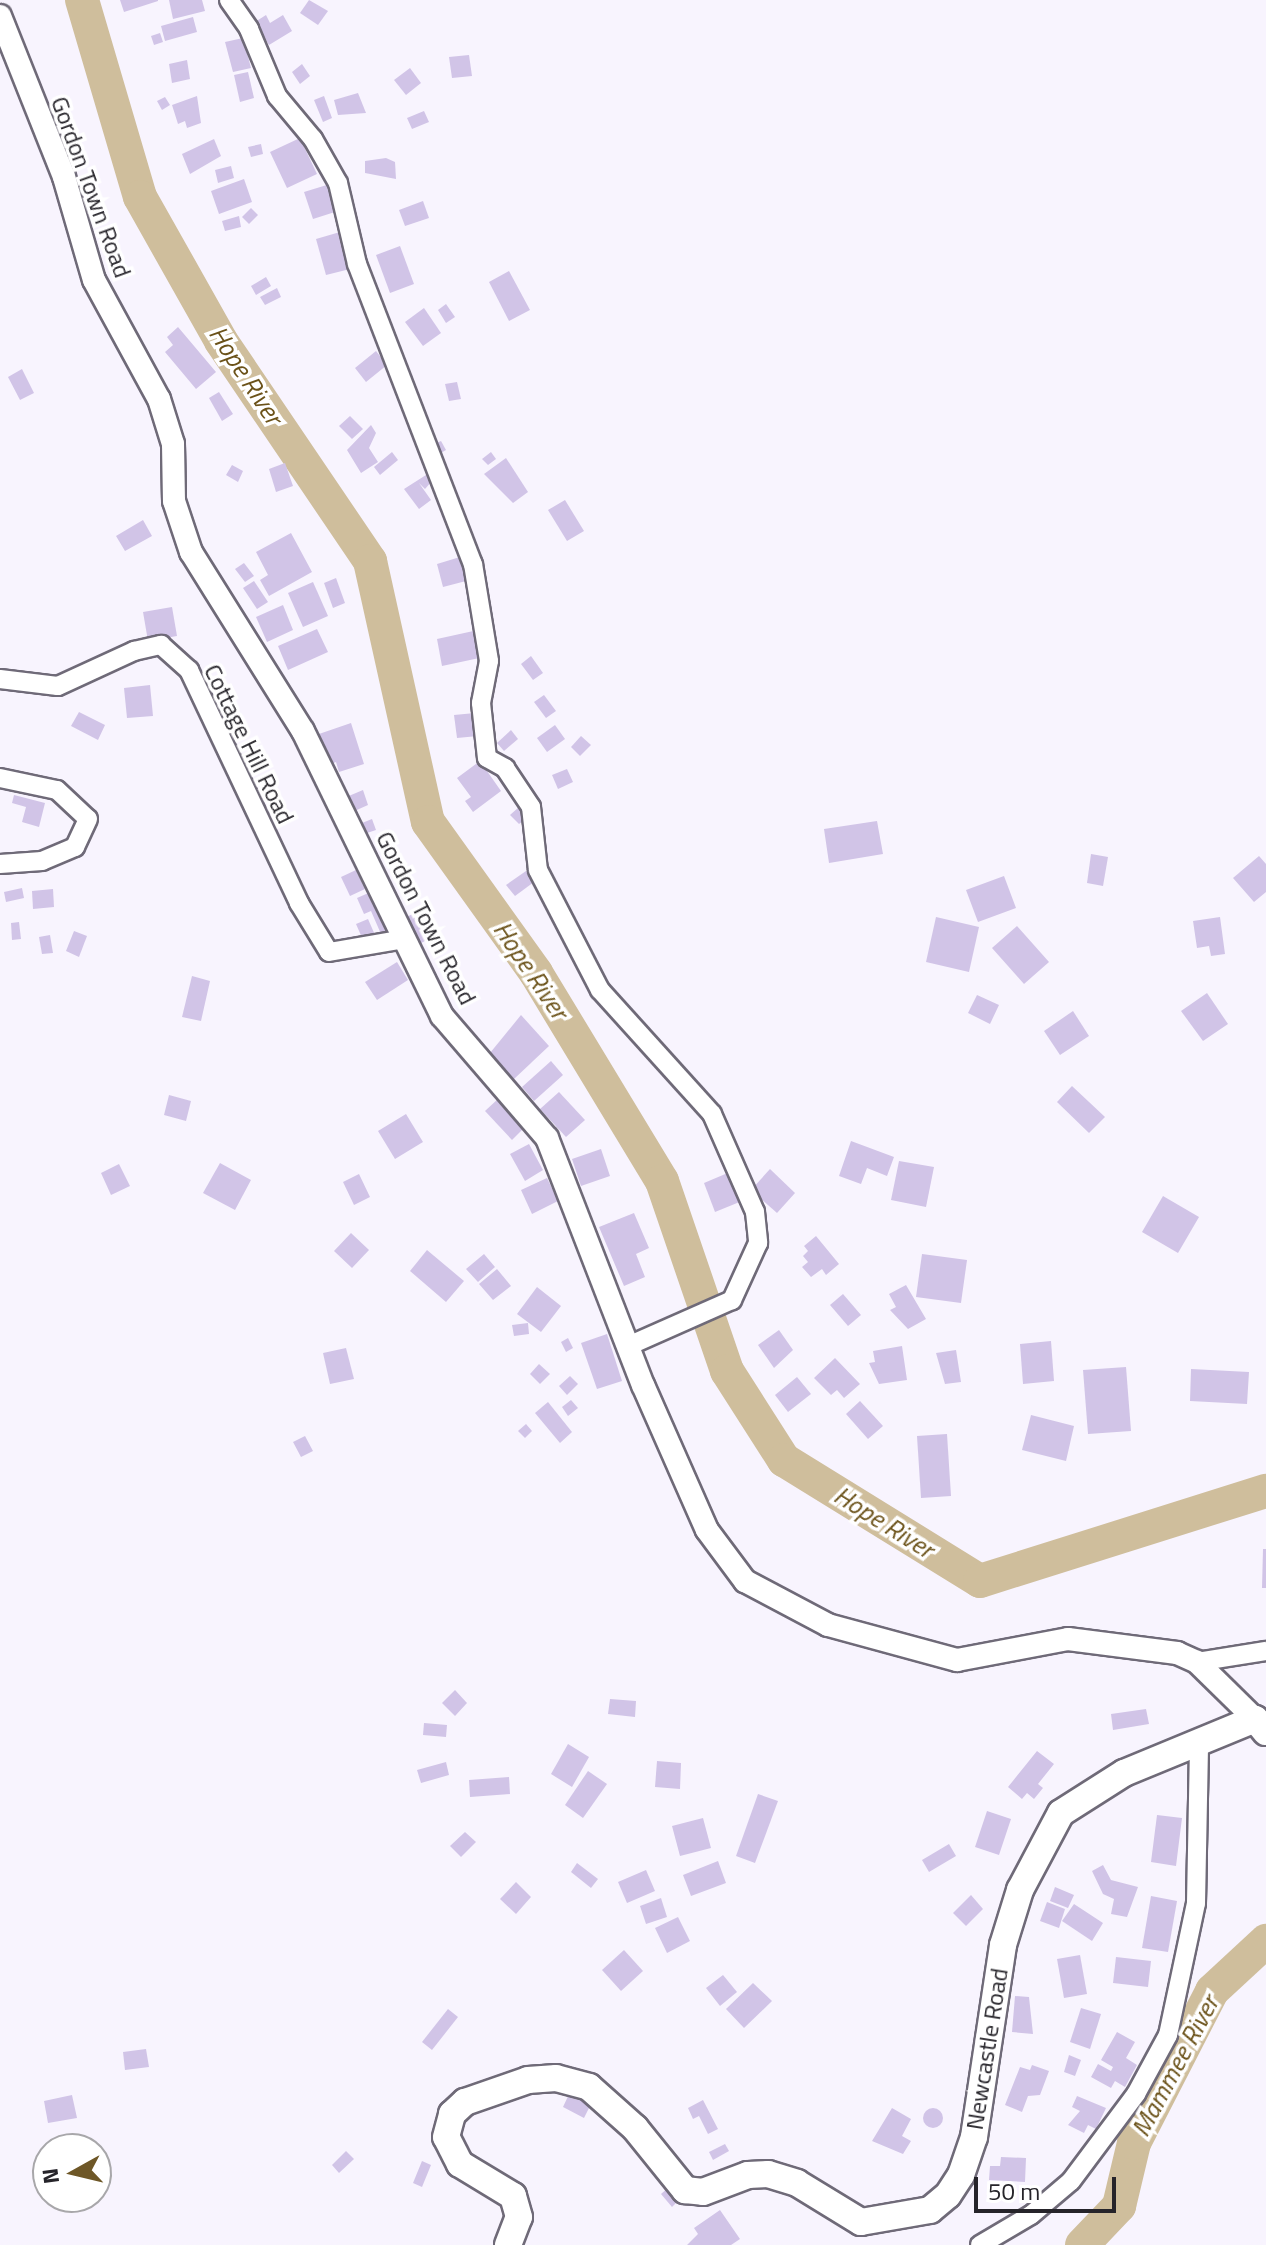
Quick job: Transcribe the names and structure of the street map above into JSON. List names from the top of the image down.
{
  "streets": {
    "main road": ["Newcastle Road"],
    "street": ["Gordon Town Road", "Cottage Hill Road"]
  },
  "crossings": [
    ["Gordon Town Road", "Cottage Hill Road"],
    ["Gordon Town Road", "Newcastle Road"]
  ],
  "water": ["Hope River", "Mammee River"],
  "scale_bar": "50 m",
  "north": "left"
}
